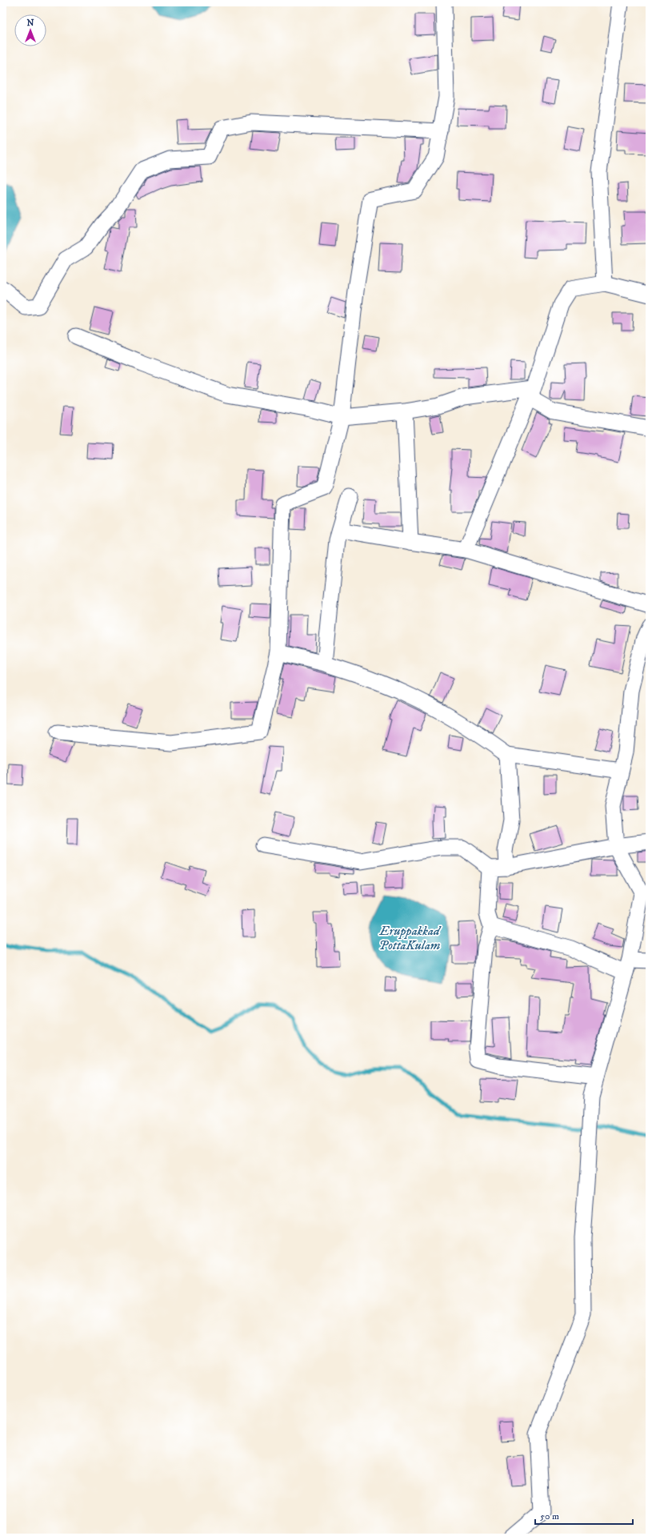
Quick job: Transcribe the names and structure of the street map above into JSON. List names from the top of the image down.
{
  "water": ["Eruppakkad PottaKulam"],
  "scale_bar": "50 m",
  "north": "top"
}
